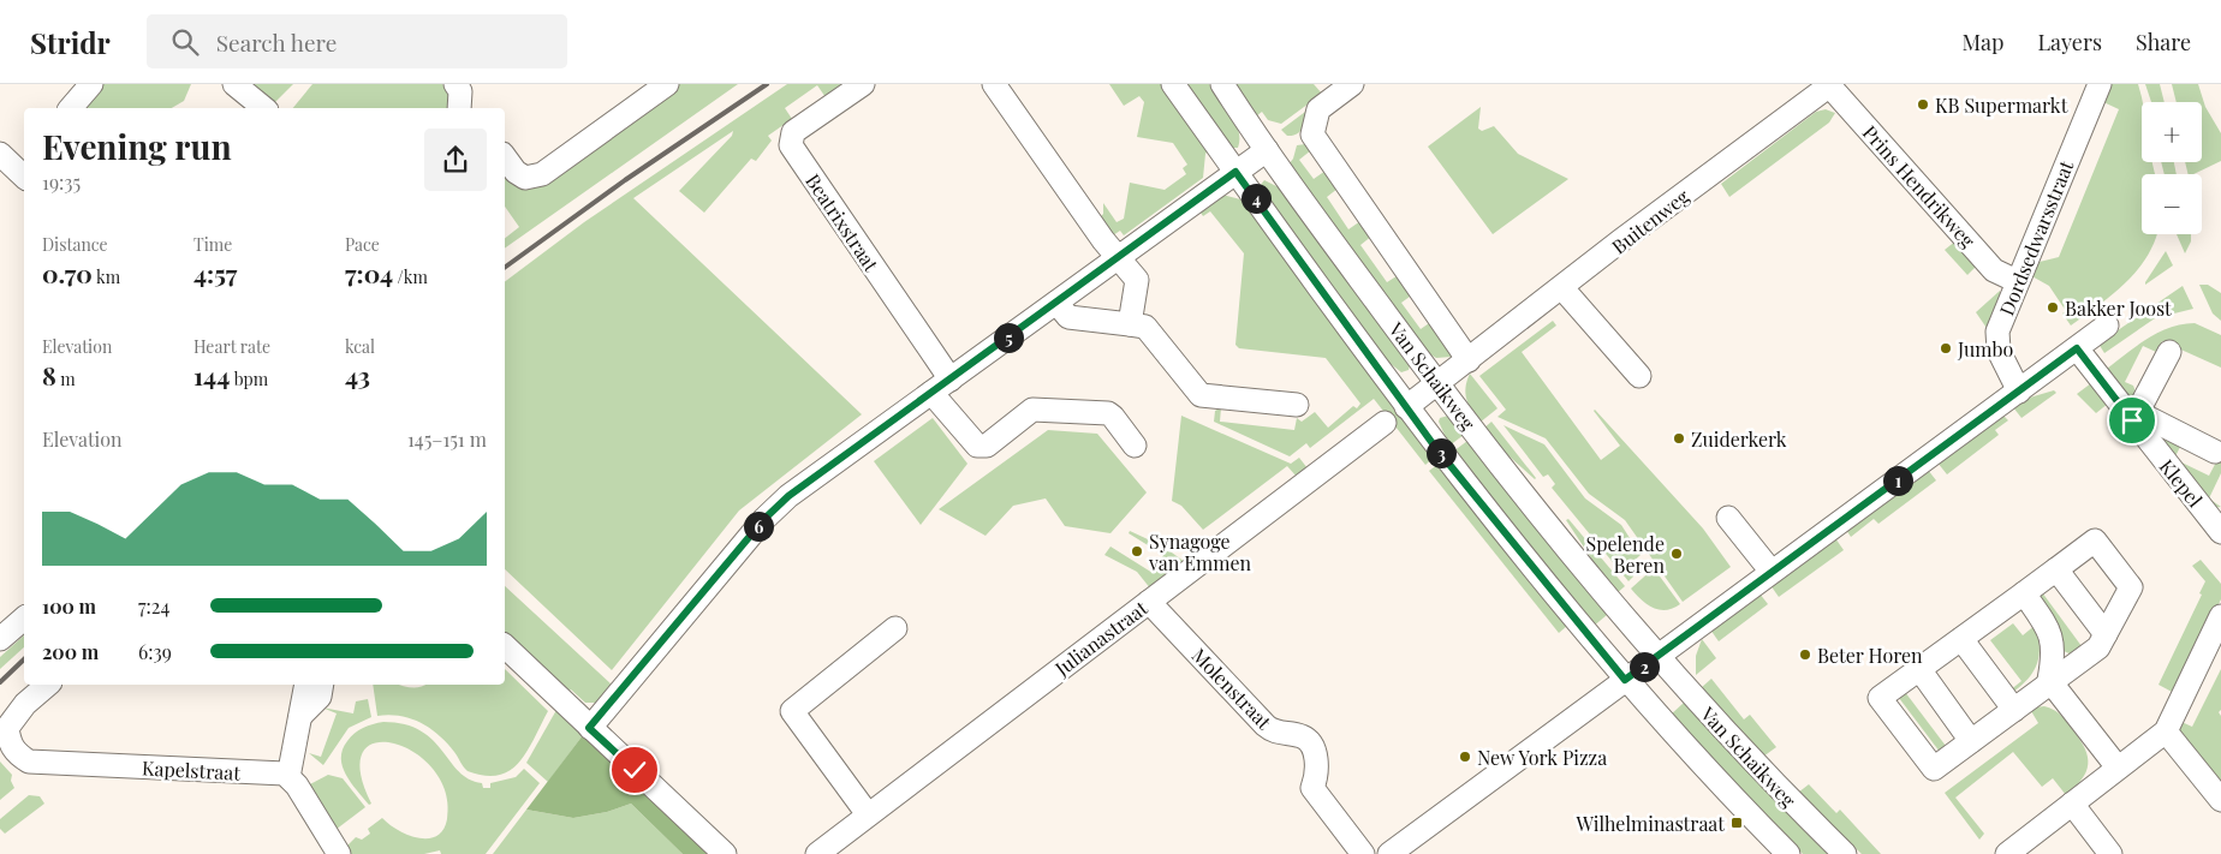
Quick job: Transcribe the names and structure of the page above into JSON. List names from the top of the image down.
{
  "streets": {
    "street": [
      "Prins Hendrikweg",
      "Buitenweg",
      "Beatrixstraat",
      "Dordsedwarsstraat",
      "Van Schaikweg",
      "Klepel",
      "Julianastraat",
      "Molenstraat",
      "Kapelstraat"
    ]
  },
  "crossings": [
    ["Prins Hendrikweg", "Buitenweg"],
    ["Prins Hendrikweg", "Dordsedwarsstraat"],
    ["Buitenweg", "Van Schaikweg"],
    ["Julianastraat", "Molenstraat"]
  ],
  "places": {
    "other": [
      "KB Supermarkt",
      "Bakker Joost",
      "Jumbo",
      "Zuiderkerk",
      "Synagoge van Emmen",
      "Spelende Beren",
      "Beter Horen",
      "New York Pizza"
    ],
    "transit": ["Wilhelminastraat"]
  },
  "page": {
    "header": "Stridr",
    "search": "Search here",
    "nav": ["Map", "Layers", "Share"],
    "map_buttons": ["+", "−"],
    "heading": ["Evening run", "19:35"],
    "pins": [
      "4",
      "5",
      "3",
      "1",
      "6",
      "2"
    ],
    "stats": [
      ["Distance", "0.70 km"],
      ["Time", "4:57"],
      ["Pace", "7:04 /km"],
      ["Elevation", "8 m"],
      ["Heart rate", "144 bpm"],
      ["kcal", "43"]
    ],
    "chart": ["Elevation", "145–151 m"],
    "list": [
      {
        "name": "100 m",
        "note": "7:24"
      },
      {
        "name": "200 m",
        "note": "6:39"
      }
    ]
  }
}
